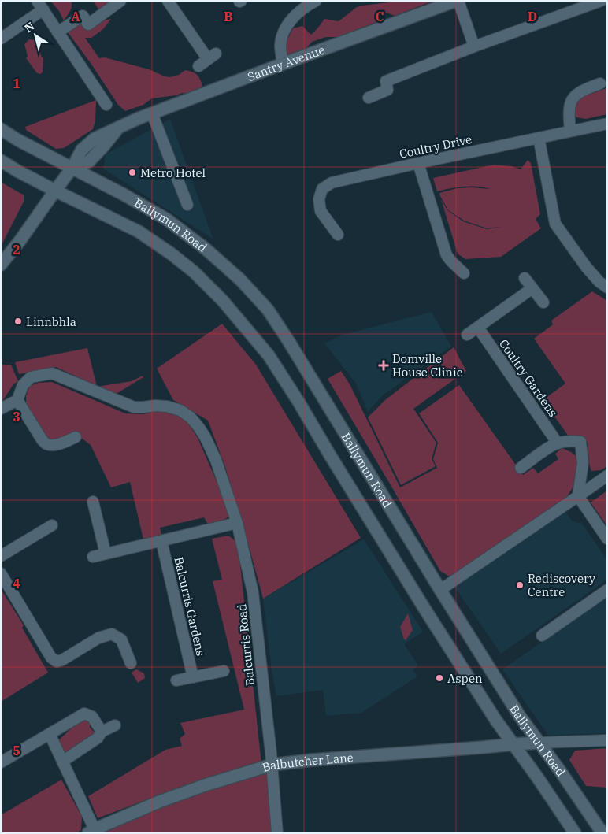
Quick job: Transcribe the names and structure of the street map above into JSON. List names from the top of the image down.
{
  "streets": {
    "main road": ["Santry Avenue", "Ballymun Road", "Balbutcher Lane"],
    "street": [
      "Coultry Drive",
      "Coultry Gardens",
      "Balcurris Gardens",
      "Balcurris Road"
    ]
  },
  "crossings": [
    ["Santry Avenue", "Ballymun Road"],
    ["Ballymun Road", "Balbutcher Lane"],
    ["Balcurris Road", "Balbutcher Lane"]
  ],
  "places": {
    "other": [
      "Metro Hotel",
      "Linnbhla",
      "Rediscovery Centre",
      "Aspen"
    ],
    "health": ["Domville House Clinic"]
  },
  "north": "top left",
  "grid": {
    "columns": [
      "A",
      "B",
      "C",
      "D"
    ],
    "rows": [
      "1",
      "2",
      "3",
      "4",
      "5"
    ]
  }
}
